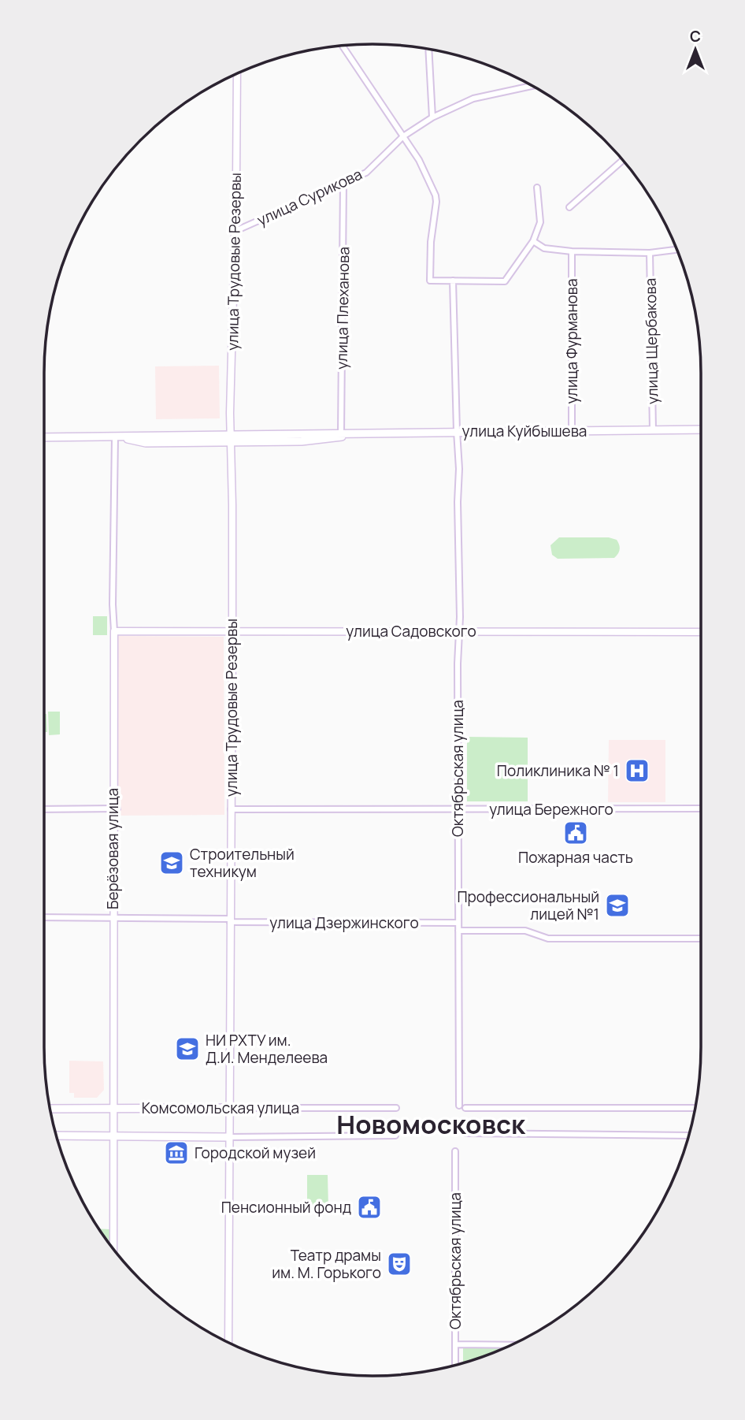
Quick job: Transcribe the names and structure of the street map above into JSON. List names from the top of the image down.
{
  "streets": {
    "main road": ["улица Куйбышева", "Комсомольская улица"],
    "street": [
      "улица Сурикова",
      "улица Трудовые Резервы",
      "улица Плеханова",
      "улица Фурманова",
      "улица Щербакова",
      "улица Садовского",
      "Октябрьская улица",
      "улица Бережного",
      "Берёзовая улица",
      "улица Дзержинского"
    ]
  },
  "crossings": [
    ["улица Сурикова", "улица Трудовые Резервы"],
    ["улица Сурикова", "улица Плеханова"],
    ["улица Трудовые Резервы", "улица Куйбышева"],
    ["улица Трудовые Резервы", "улица Садовского"],
    ["улица Трудовые Резервы", "улица Бережного"],
    ["улица Трудовые Резервы", "улица Дзержинского"],
    ["улица Трудовые Резервы", "Комсомольская улица"],
    ["улица Плеханова", "улица Куйбышева"],
    ["улица Фурманова", "улица Куйбышева"],
    ["улица Щербакова", "улица Куйбышева"],
    ["улица Куйбышева", "Октябрьская улица"],
    ["улица Садовского", "Октябрьская улица"],
    ["улица Садовского", "Берёзовая улица"],
    ["Октябрьская улица", "улица Бережного"],
    ["Октябрьская улица", "улица Дзержинского"],
    ["Берёзовая улица", "улица Дзержинского"],
    ["Берёзовая улица", "Комсомольская улица"]
  ],
  "districts": ["Новомосковск"],
  "places": {
    "hospital": ["Поликлиника № 1"],
    "public building": ["Пожарная часть", "Пенсионный фонд"],
    "school or university": ["Строительный техникум", "Профессиональный лицей №1", "НИ РХТУ им. Д.И. Менделеева"],
    "museum": ["Городской музей"],
    "theatre": ["Театр драмы им. М. Горького"]
  },
  "north": "top"
}
